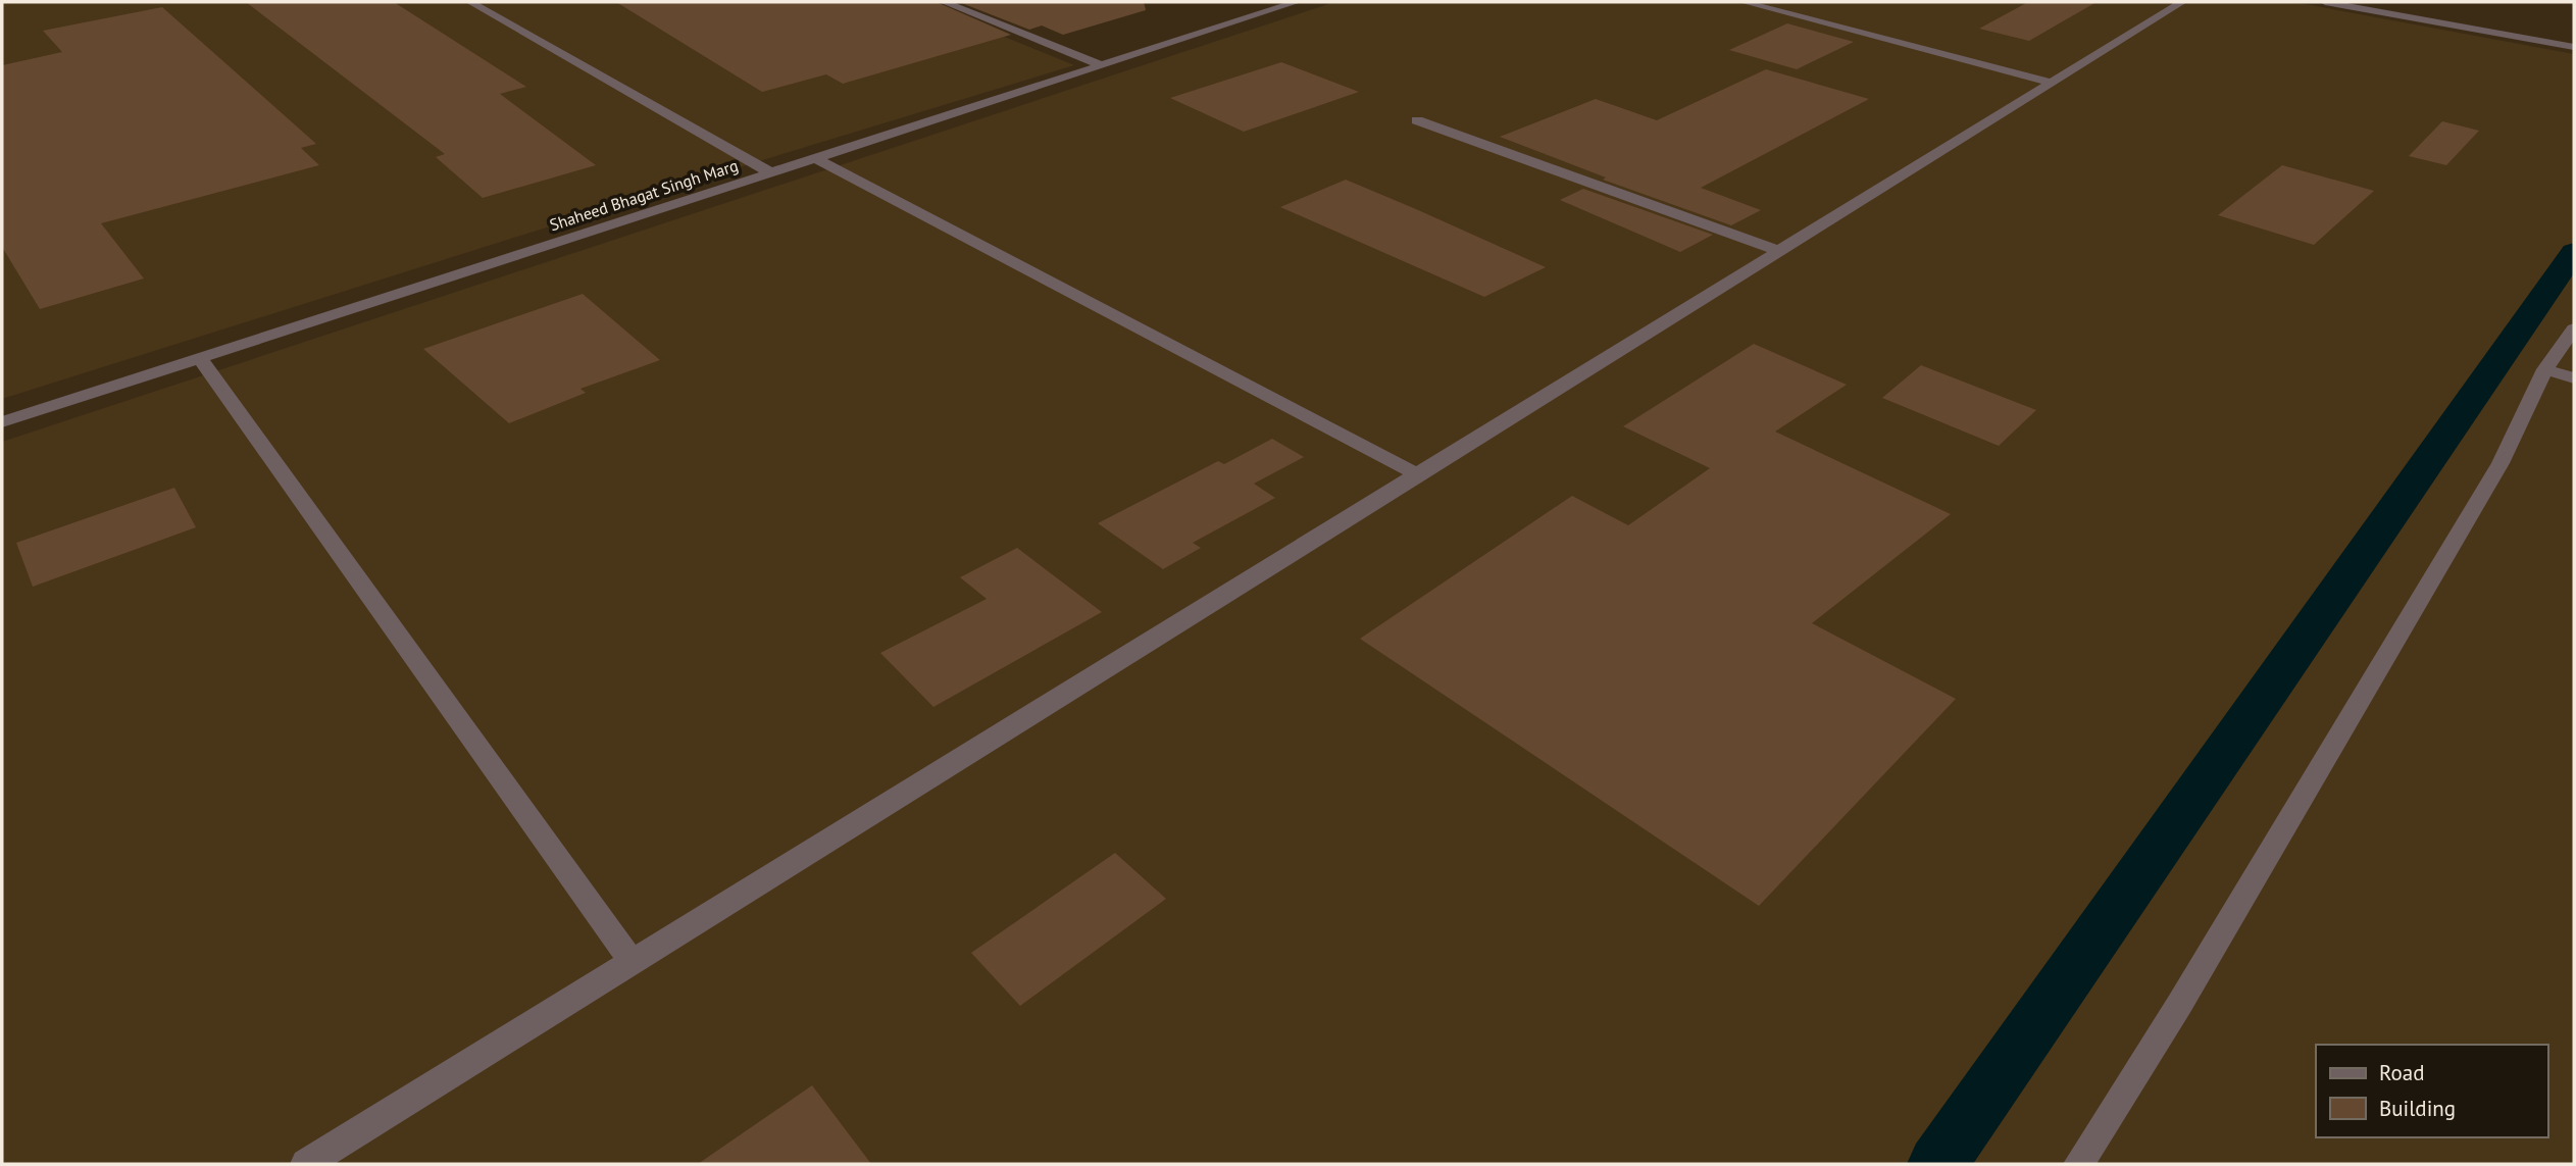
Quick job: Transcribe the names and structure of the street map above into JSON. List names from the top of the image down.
{
  "streets": {
    "street": ["Shaheed Bhagat Singh Marg"]
  },
  "legend": ["Road", "Building"]
}
